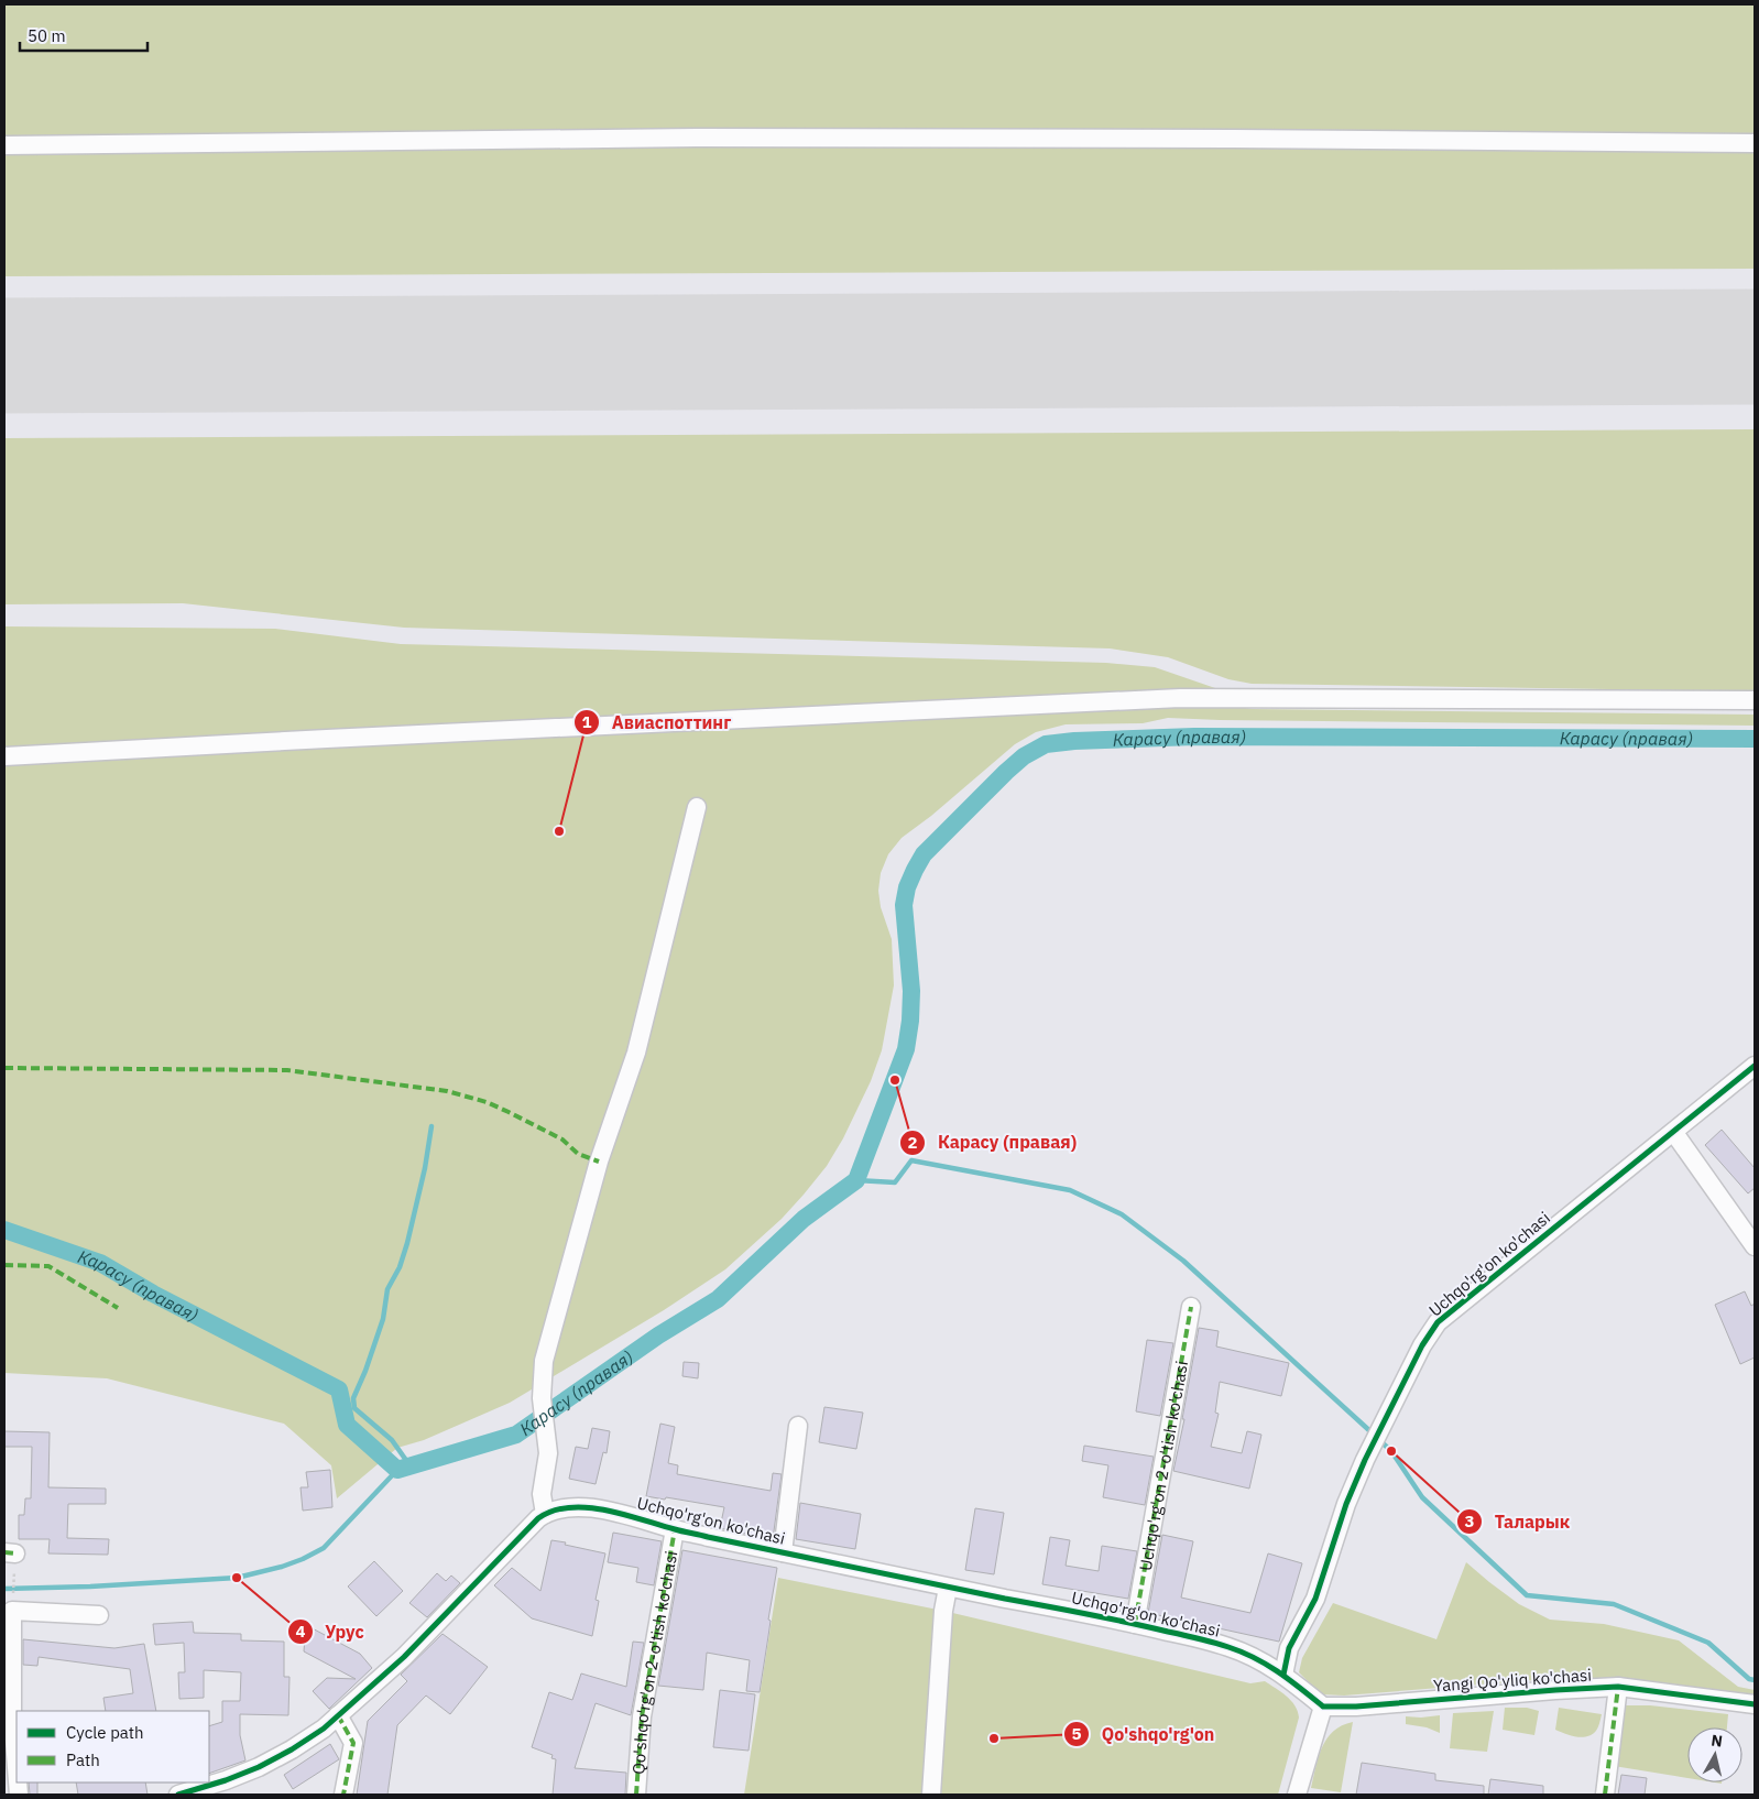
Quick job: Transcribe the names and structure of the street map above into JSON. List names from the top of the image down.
{
  "streets": {
    "street": [
      "Uchqo'rg'on ko'chasi",
      "Uchqo'rg'on 2-o'tish ko'chasi",
      "Qo'shqo'rg'on 2-o'tish ko'chasi",
      "Yangi Qo'yliq ko'chasi"
    ]
  },
  "crossings": [
    ["Uchqo'rg'on ko'chasi", "Uchqo'rg'on 2-o'tish ko'chasi"],
    ["Uchqo'rg'on ko'chasi", "Qo'shqo'rg'on 2-o'tish ko'chasi"]
  ],
  "water": ["Карасу (правая)"],
  "places": [
    "Авиаспоттинг",
    "Карасу (правая)",
    "Таларык",
    "Урус",
    "Qo'shqo'rg'on"
  ],
  "legend": ["Cycle path", "Path"],
  "scale_bar": "50 m",
  "north": "top"
}
